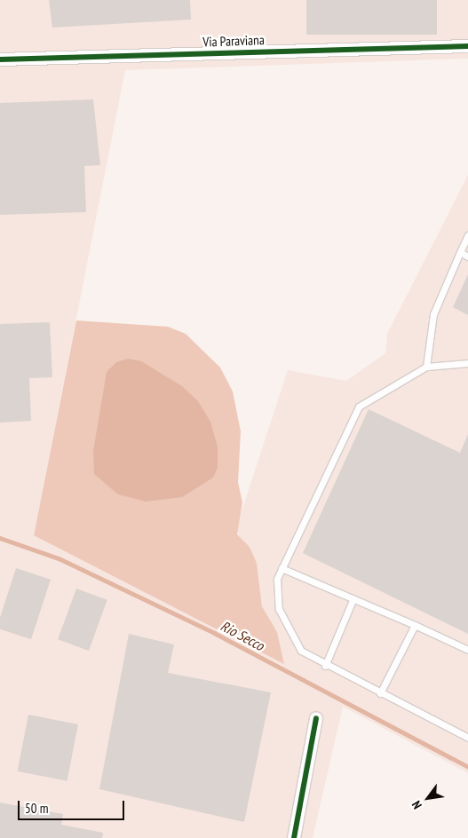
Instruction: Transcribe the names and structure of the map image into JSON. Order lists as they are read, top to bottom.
{
  "streets": {
    "street": ["Via Paraviana"]
  },
  "water": ["Rio Secco"],
  "scale_bar": "50 m",
  "north": "bottom left"
}
